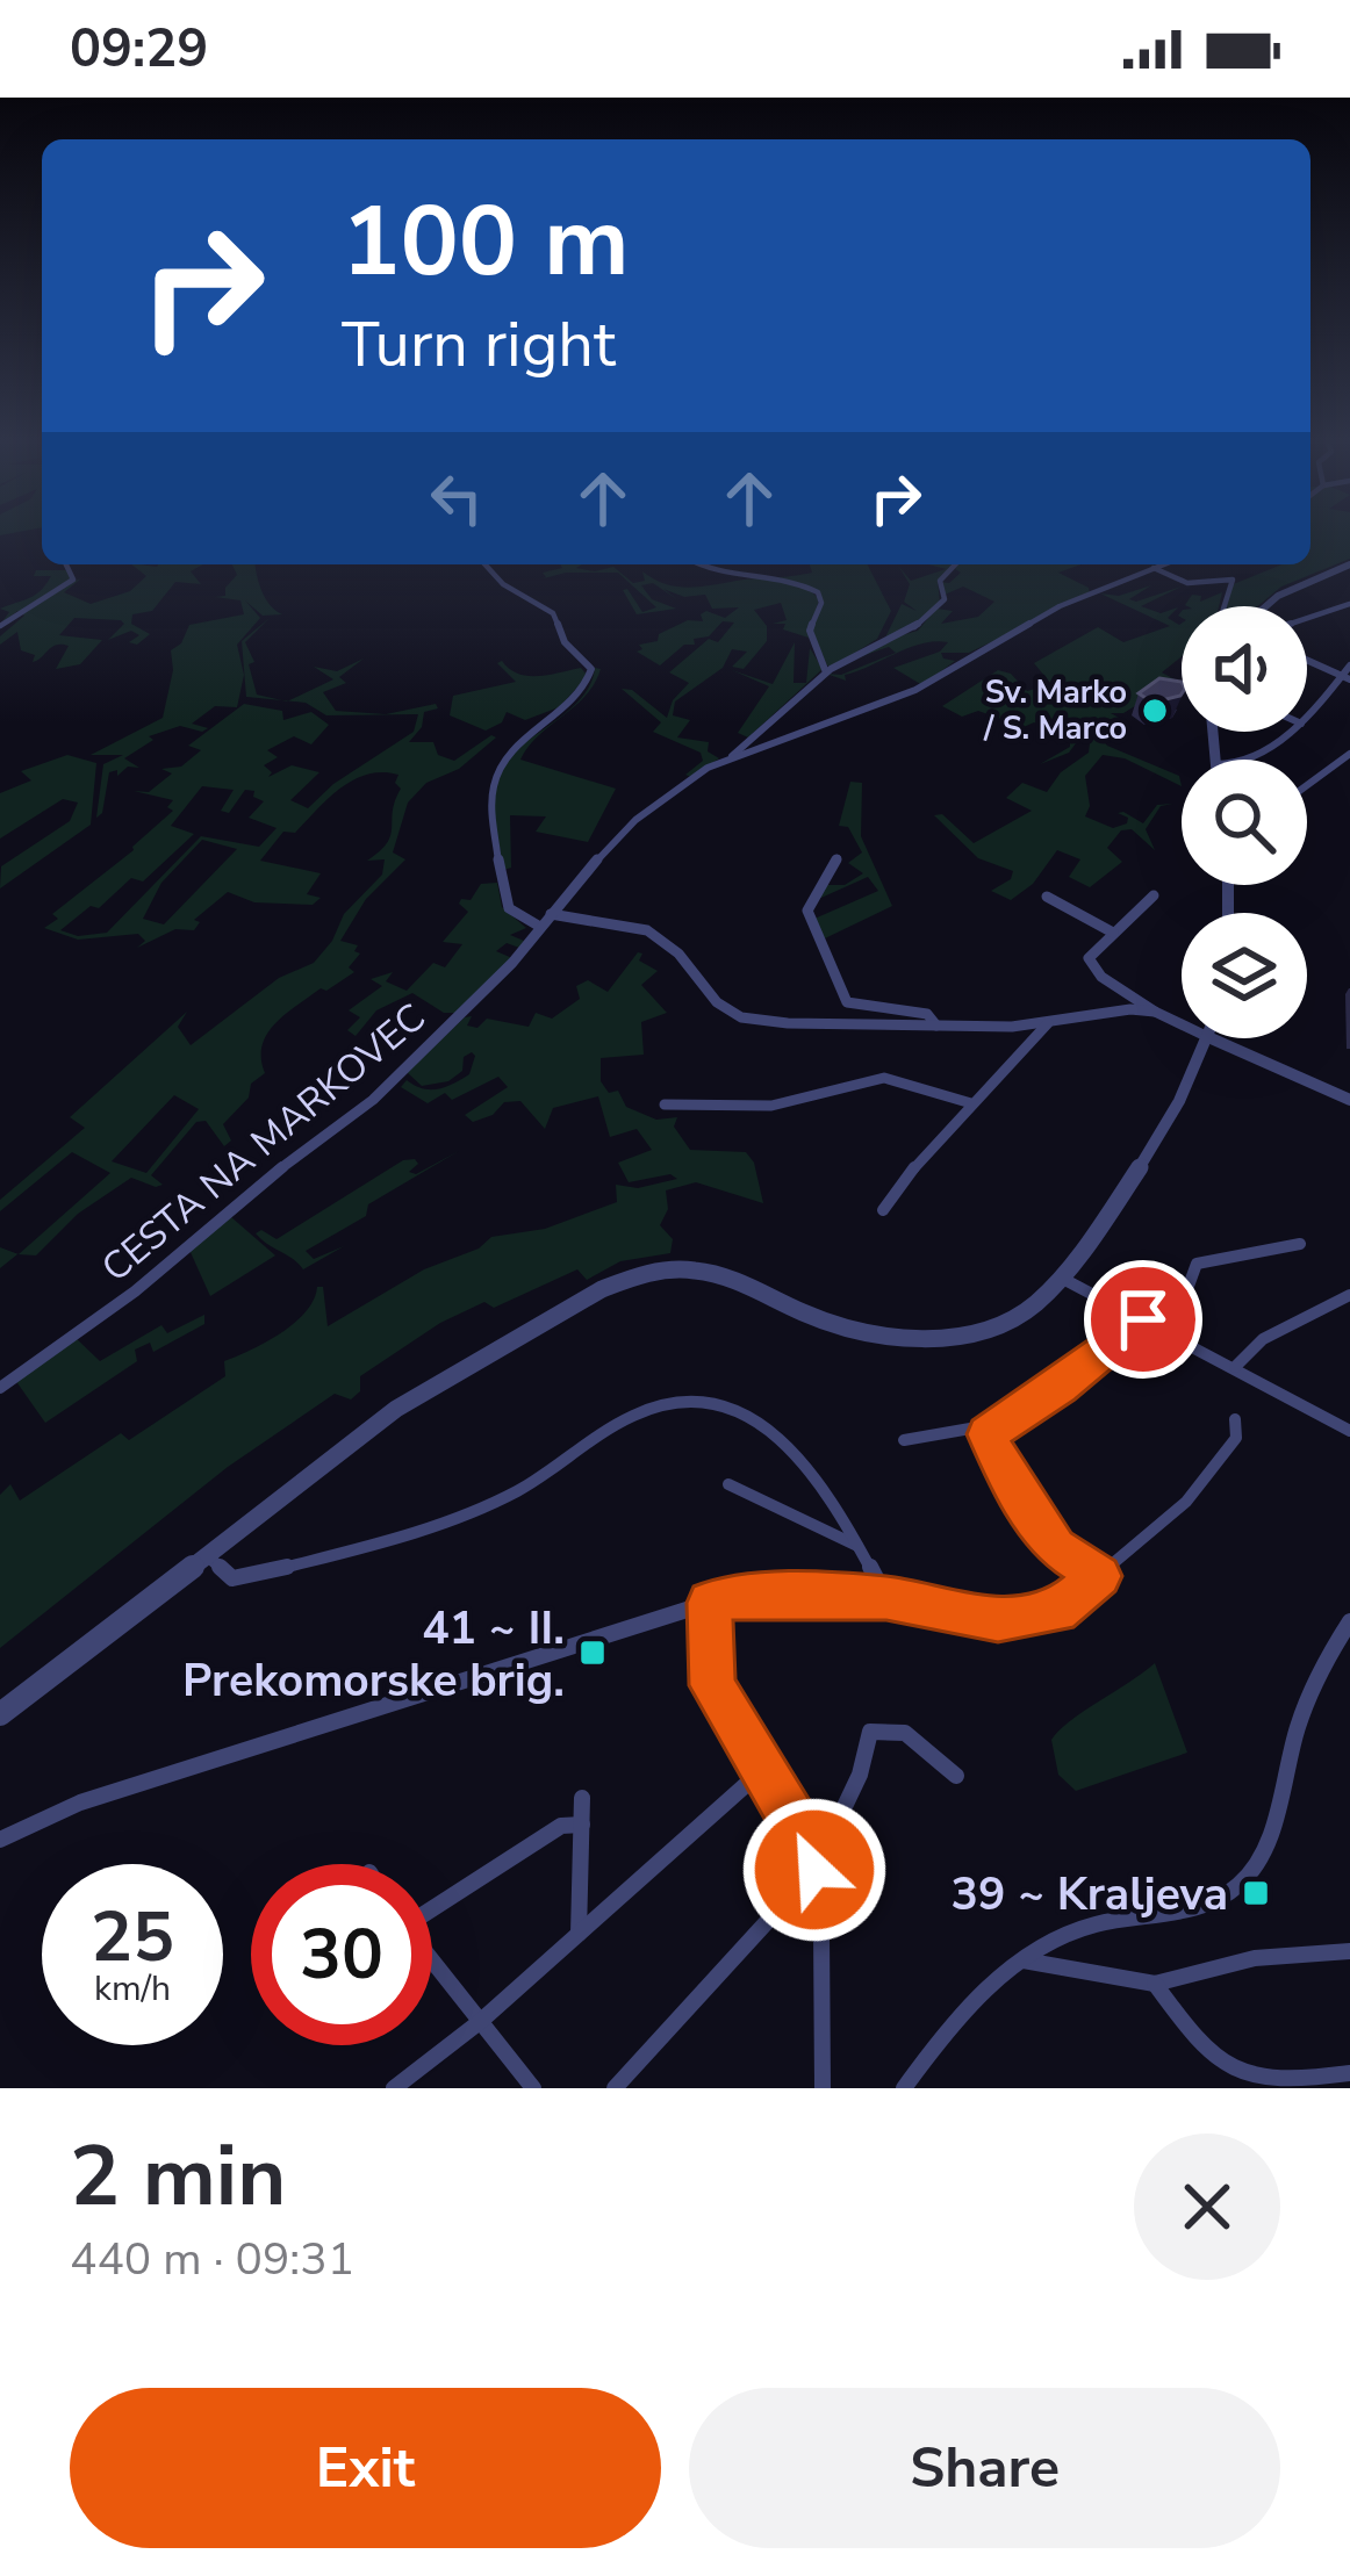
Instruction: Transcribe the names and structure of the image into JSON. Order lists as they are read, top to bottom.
{
  "streets": {
    "street": ["CESTA NA MARKOVEC"]
  },
  "places": {
    "other": ["Sv. Marko / S. Marco"],
    "transit": ["41 ~ II. Prekomorske brig.", "39 ~ Kraljeva"]
  },
  "page": {
    "status": "09:29",
    "turn": ["100 m", "Turn right"],
    "speed": "25 km/h",
    "limit": "30",
    "heading": ["2 min", "440 m · 09:31"],
    "buttons": ["Exit", "Share"]
  }
}
